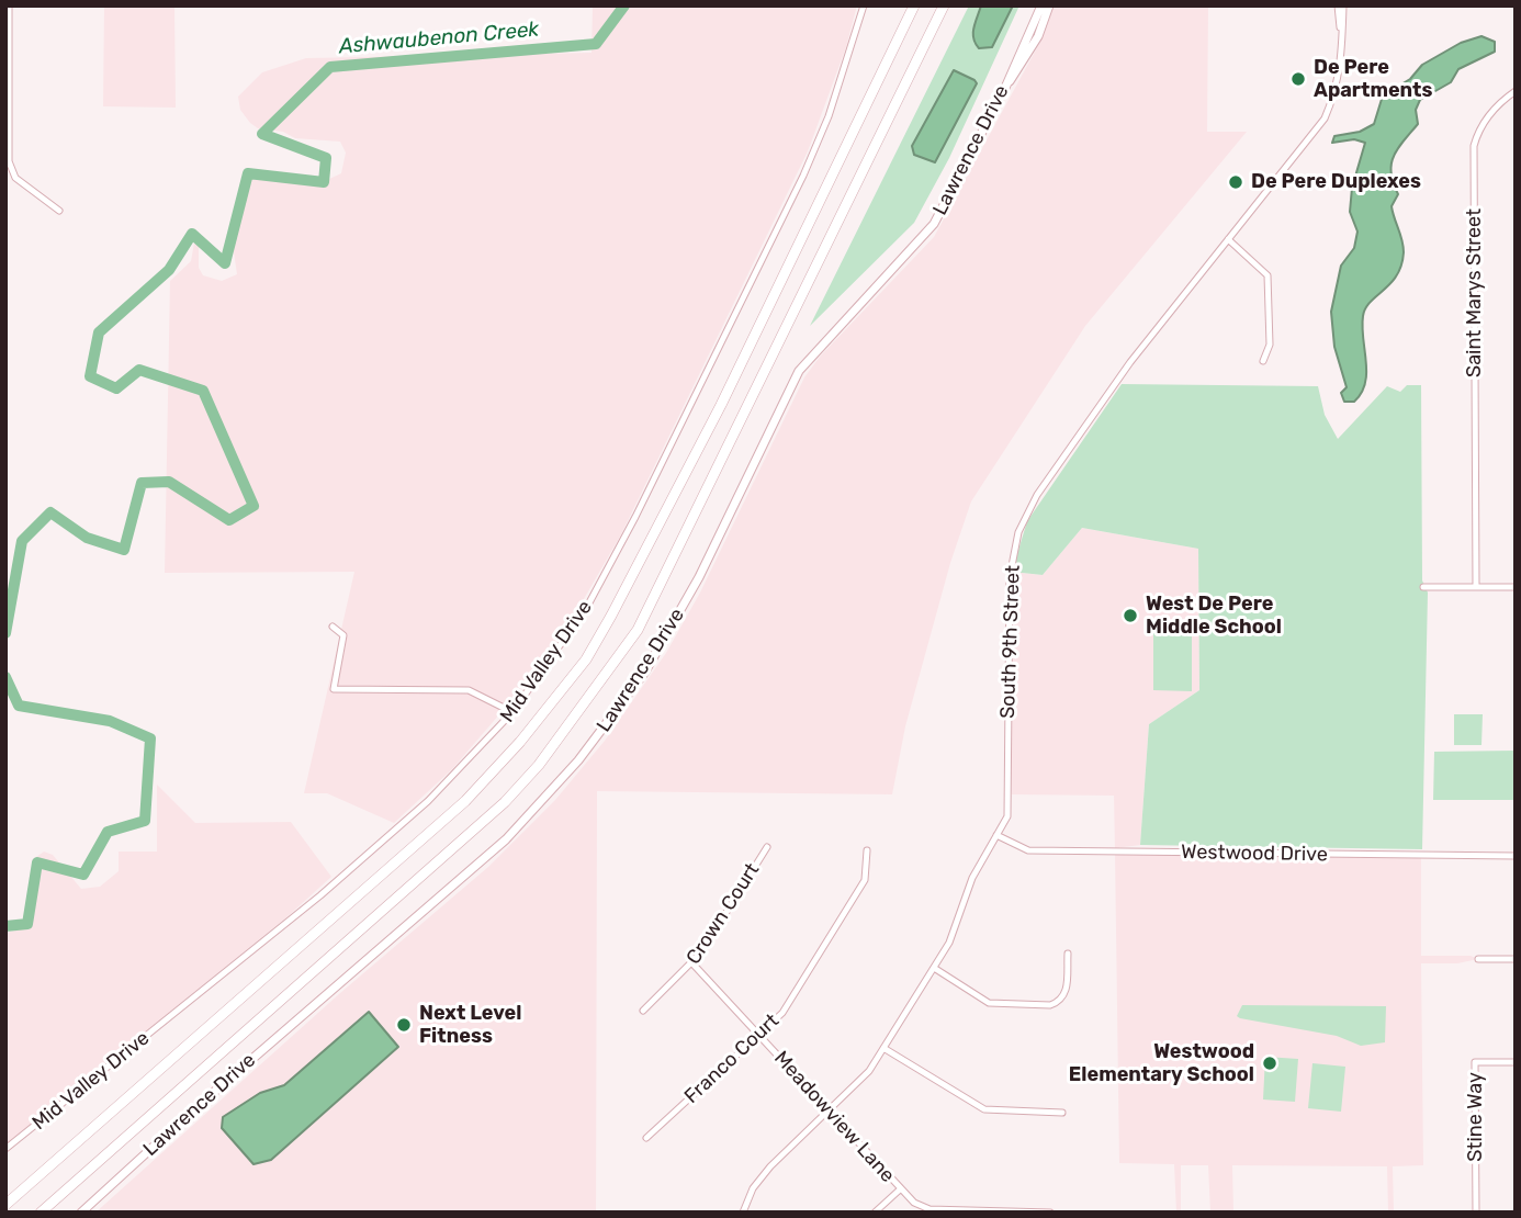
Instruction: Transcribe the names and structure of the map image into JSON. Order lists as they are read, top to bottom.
{
  "streets": {
    "main road": ["Lawrence Drive"],
    "street": [
      "Saint Marys Street",
      "South 9th Street",
      "Mid Valley Drive",
      "Westwood Drive",
      "Crown Court",
      "Franco Court",
      "Meadowview Lane",
      "Stine Way"
    ]
  },
  "crossings": [
    ["South 9th Street", "Westwood Drive"],
    ["South 9th Street", "Meadowview Lane"],
    ["Crown Court", "Meadowview Lane"],
    ["Franco Court", "Meadowview Lane"]
  ],
  "water": ["Ashwaubenon Creek"],
  "places": [
    "De Pere Apartments",
    "De Pere Duplexes",
    "West De Pere Middle School",
    "Next Level Fitness",
    "Westwood Elementary School"
  ]
}
